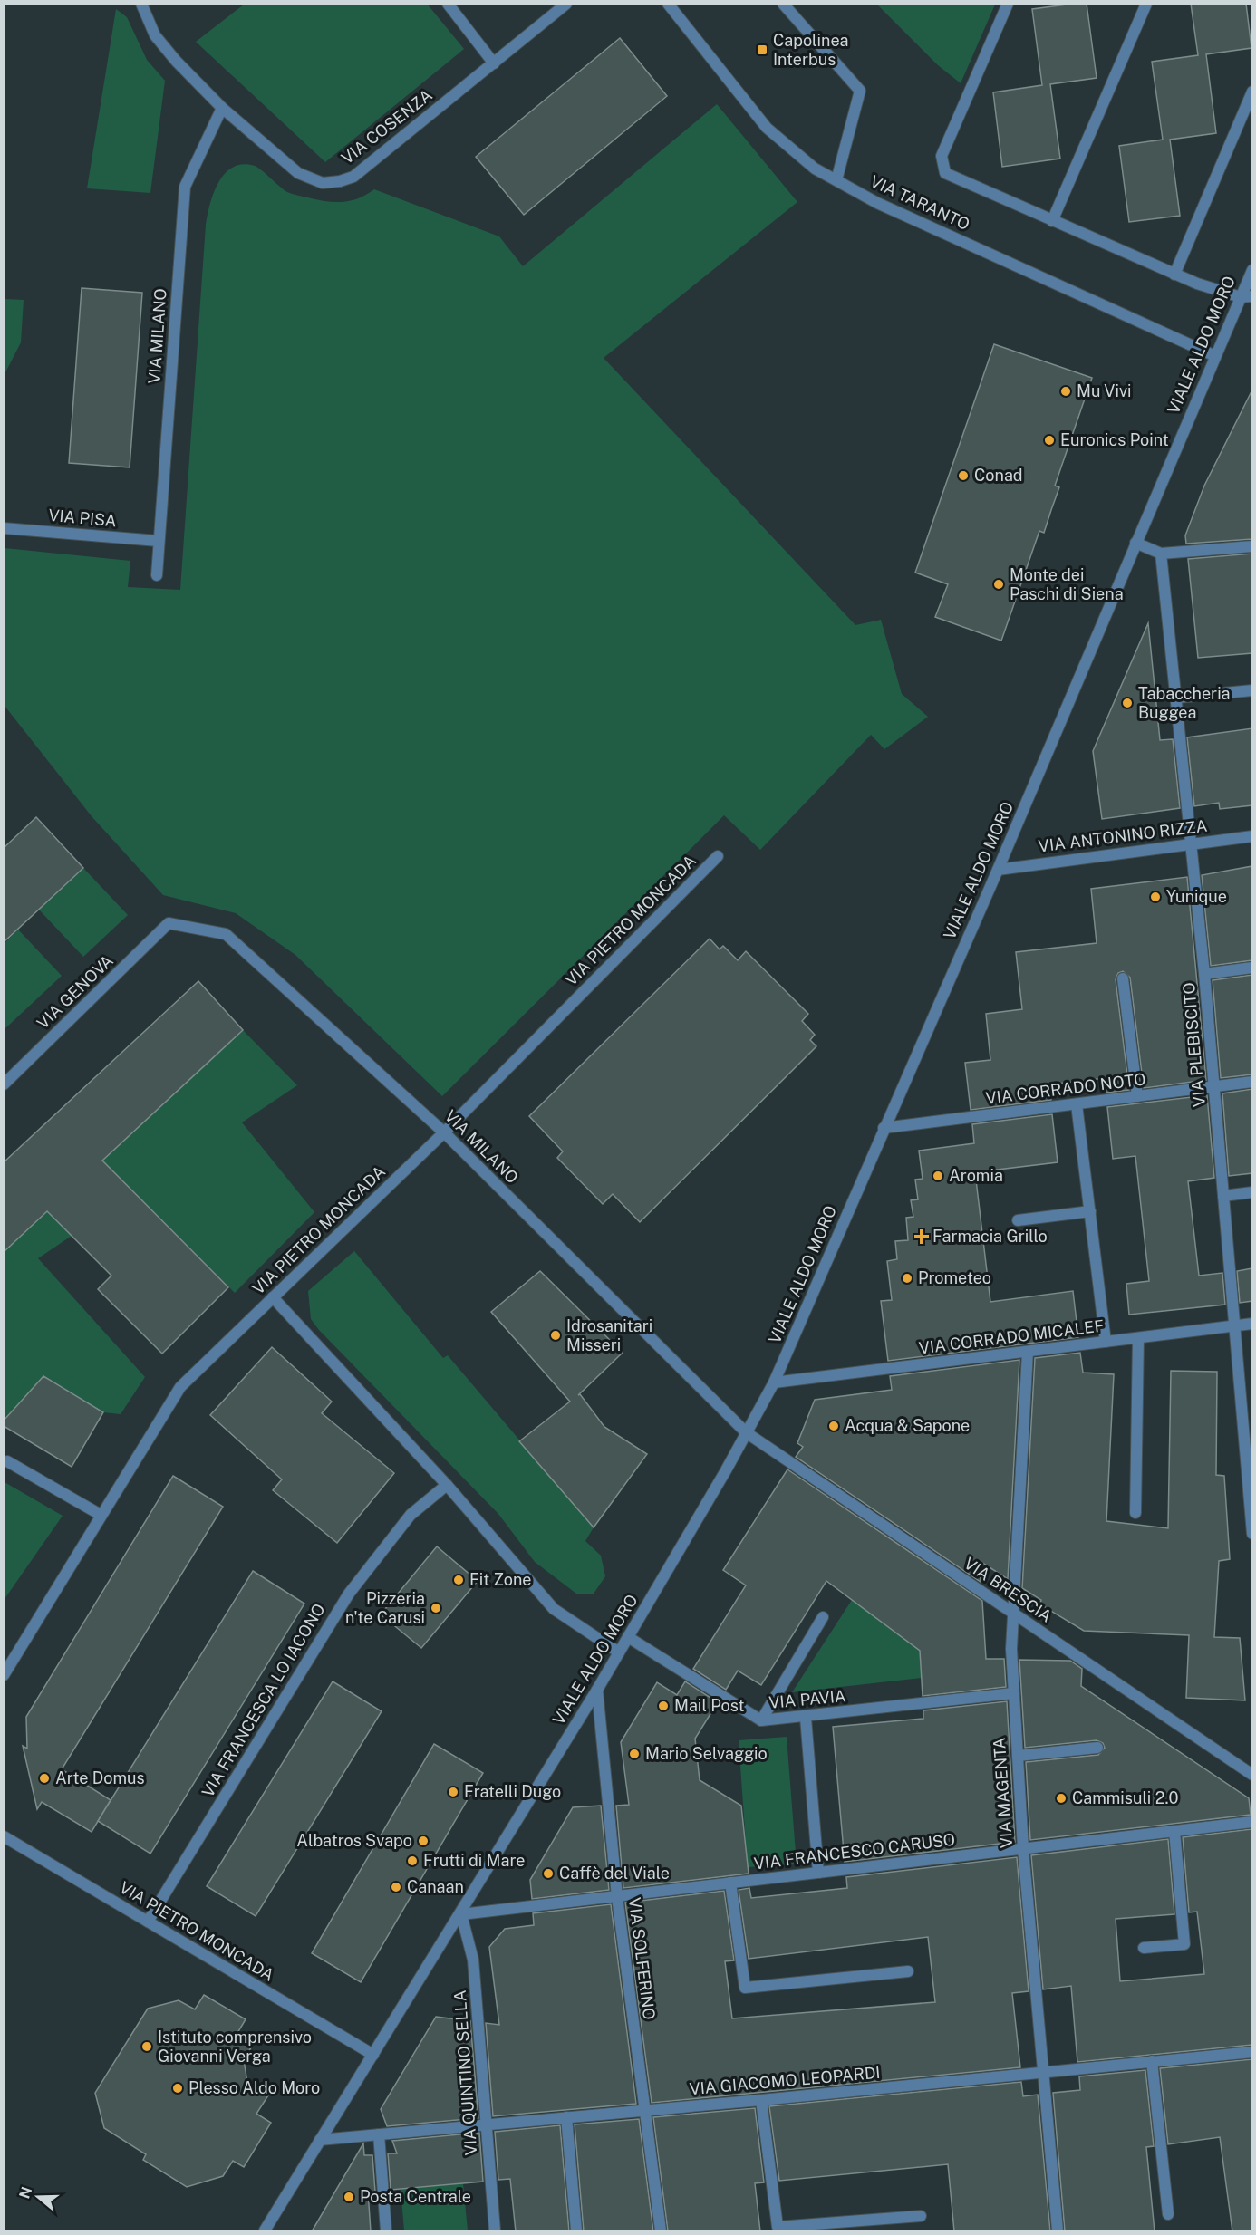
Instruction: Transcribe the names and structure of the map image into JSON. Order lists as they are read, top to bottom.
{
  "streets": {
    "street": [
      "VIA COSENZA",
      "VIA TARANTO",
      "VIA MILANO",
      "VIALE ALDO MORO",
      "VIA PISA",
      "VIA ANTONINO RIZZA",
      "VIA PIETRO MONCADA",
      "VIA GENOVA",
      "VIA PLEBISCITO",
      "VIA CORRADO NOTO",
      "VIA CORRADO MICALEF",
      "VIA BRESCIA",
      "VIA PAVIA",
      "VIA FRANCESCA LO IACONO",
      "VIA MAGENTA",
      "VIA FRANCESCO CARUSO",
      "VIA SOLFERINO",
      "VIA QUINTINO SELLA",
      "VIA GIACOMO LEOPARDI"
    ]
  },
  "crossings": [
    ["VIA COSENZA", "VIA MILANO"],
    ["VIA TARANTO", "VIALE ALDO MORO"],
    ["VIA MILANO", "VIALE ALDO MORO"],
    ["VIA MILANO", "VIA PISA"],
    ["VIA MILANO", "VIA PIETRO MONCADA"],
    ["VIA MILANO", "VIA GENOVA"],
    ["VIA MILANO", "VIA BRESCIA"],
    ["VIALE ALDO MORO", "VIA ANTONINO RIZZA"],
    ["VIALE ALDO MORO", "VIA PIETRO MONCADA"],
    ["VIALE ALDO MORO", "VIA CORRADO NOTO"],
    ["VIALE ALDO MORO", "VIA CORRADO MICALEF"],
    ["VIALE ALDO MORO", "VIA BRESCIA"],
    ["VIALE ALDO MORO", "VIA PAVIA"],
    ["VIALE ALDO MORO", "VIA FRANCESCO CARUSO"],
    ["VIALE ALDO MORO", "VIA SOLFERINO"],
    ["VIALE ALDO MORO", "VIA QUINTINO SELLA"],
    ["VIALE ALDO MORO", "VIA GIACOMO LEOPARDI"],
    ["VIA ANTONINO RIZZA", "VIA PLEBISCITO"],
    ["VIA PIETRO MONCADA", "VIA FRANCESCA LO IACONO"],
    ["VIA PLEBISCITO", "VIA CORRADO NOTO"],
    ["VIA PLEBISCITO", "VIA CORRADO MICALEF"],
    ["VIA CORRADO MICALEF", "VIA MAGENTA"],
    ["VIA BRESCIA", "VIA MAGENTA"],
    ["VIA PAVIA", "VIA MAGENTA"],
    ["VIA MAGENTA", "VIA FRANCESCO CARUSO"],
    ["VIA MAGENTA", "VIA GIACOMO LEOPARDI"],
    ["VIA FRANCESCO CARUSO", "VIA SOLFERINO"],
    ["VIA FRANCESCO CARUSO", "VIA QUINTINO SELLA"],
    ["VIA SOLFERINO", "VIA GIACOMO LEOPARDI"],
    ["VIA QUINTINO SELLA", "VIA GIACOMO LEOPARDI"]
  ],
  "places": {
    "transit": ["Capolinea Interbus"],
    "other": [
      "Mu Vivi",
      "Euronics Point",
      "Conad",
      "Monte dei Paschi di Siena",
      "Tabaccheria Buggea",
      "Yunique",
      "Aromia",
      "Prometeo",
      "Idrosanitari Misseri",
      "Acqua & Sapone",
      "Fit Zone",
      "Pizzeria n'te Carusi",
      "Mail Post",
      "Mario Selvaggio",
      "Arte Domus",
      "Fratelli Dugo",
      "Cammisuli 2.0",
      "Albatros Svapo",
      "Frutti di Mare",
      "Caffè del Viale",
      "Canaan",
      "Istituto comprensivo Giovanni Verga",
      "Plesso Aldo Moro",
      "Posta Centrale"
    ],
    "health": ["Farmacia Grillo"]
  },
  "north": "left"
}
